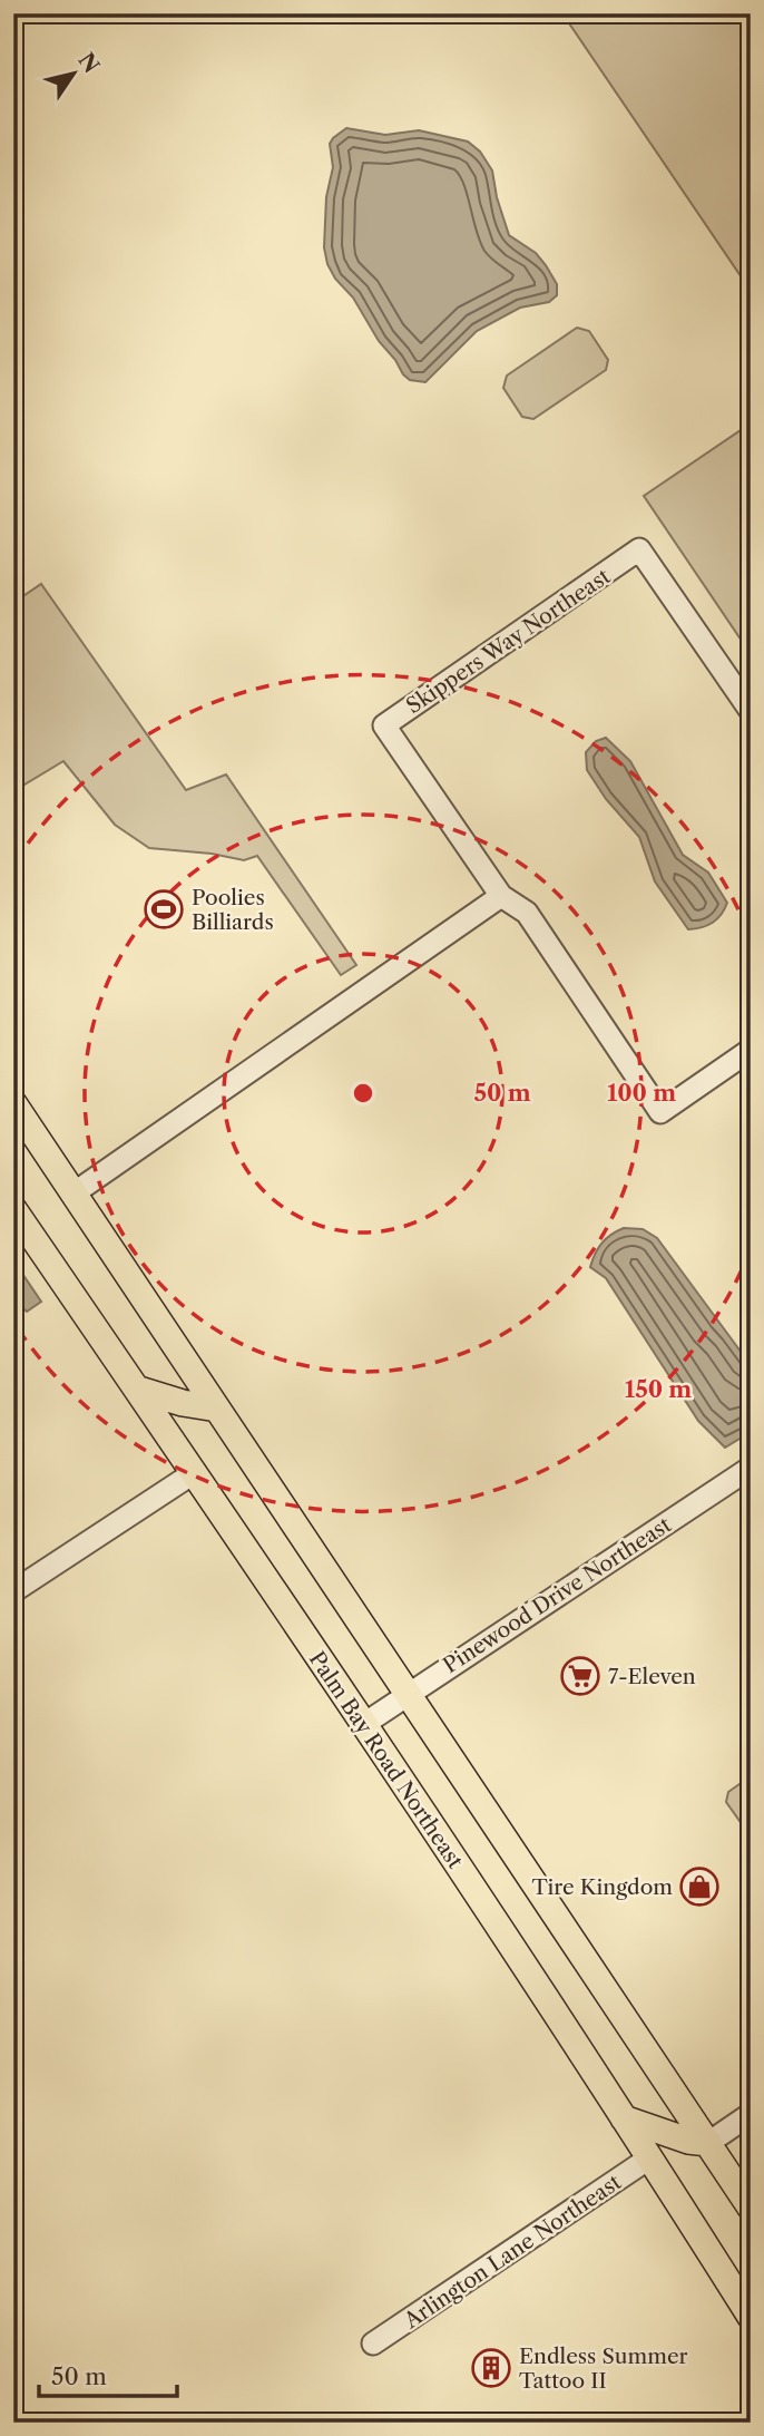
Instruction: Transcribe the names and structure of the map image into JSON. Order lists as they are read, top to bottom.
{
  "streets": {
    "main road": ["Palm Bay Road Northeast"],
    "street": ["Skippers Way Northeast", "Pinewood Drive Northeast", "Arlington Lane Northeast"]
  },
  "crossings": [
    ["Pinewood Drive Northeast", "Palm Bay Road Northeast"],
    ["Palm Bay Road Northeast", "Arlington Lane Northeast"]
  ],
  "places": {
    "sports": ["Poolies Billiards"],
    "supermarket": ["7-Eleven"],
    "shop": ["Tire Kingdom"],
    "building": ["Endless Summer Tattoo II"]
  },
  "scale_bar": "50 m",
  "north": "top right",
  "rings": ["50 m", "100 m", "150 m"]
}
